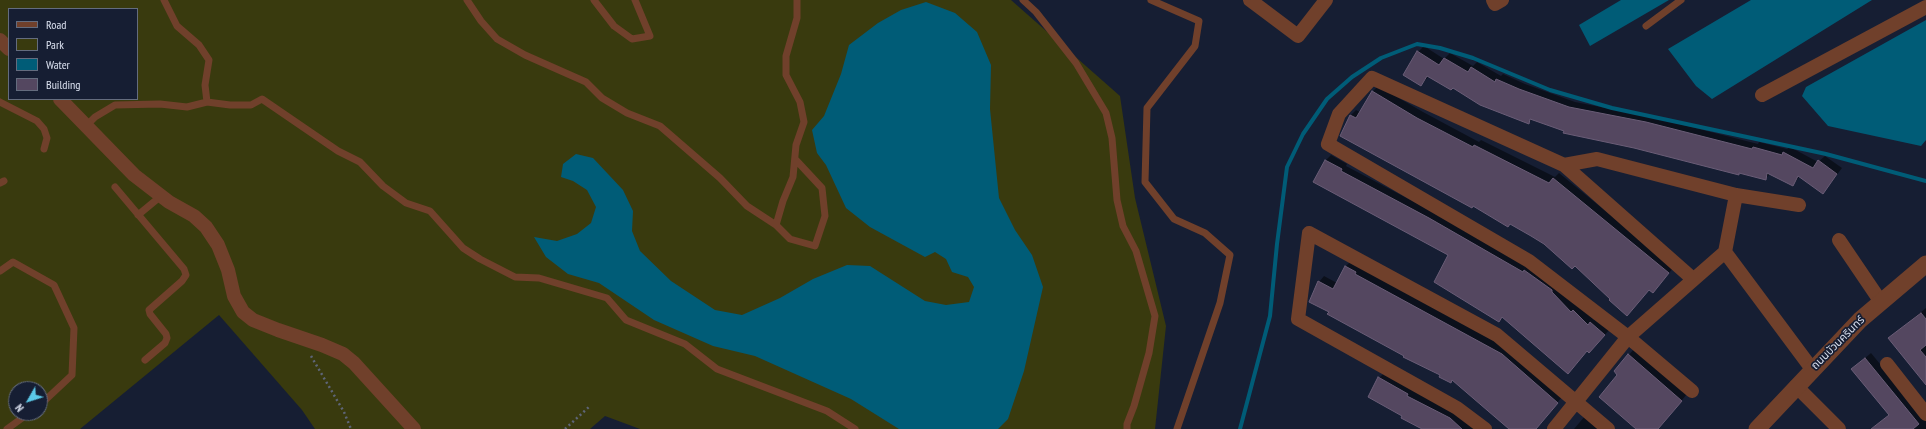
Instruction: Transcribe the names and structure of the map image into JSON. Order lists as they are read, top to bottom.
{
  "streets": {
    "street": ["ถนนบัวนครินทร์"]
  },
  "legend": [
    "Road",
    "Park",
    "Water",
    "Building"
  ],
  "north": "bottom left"
}
